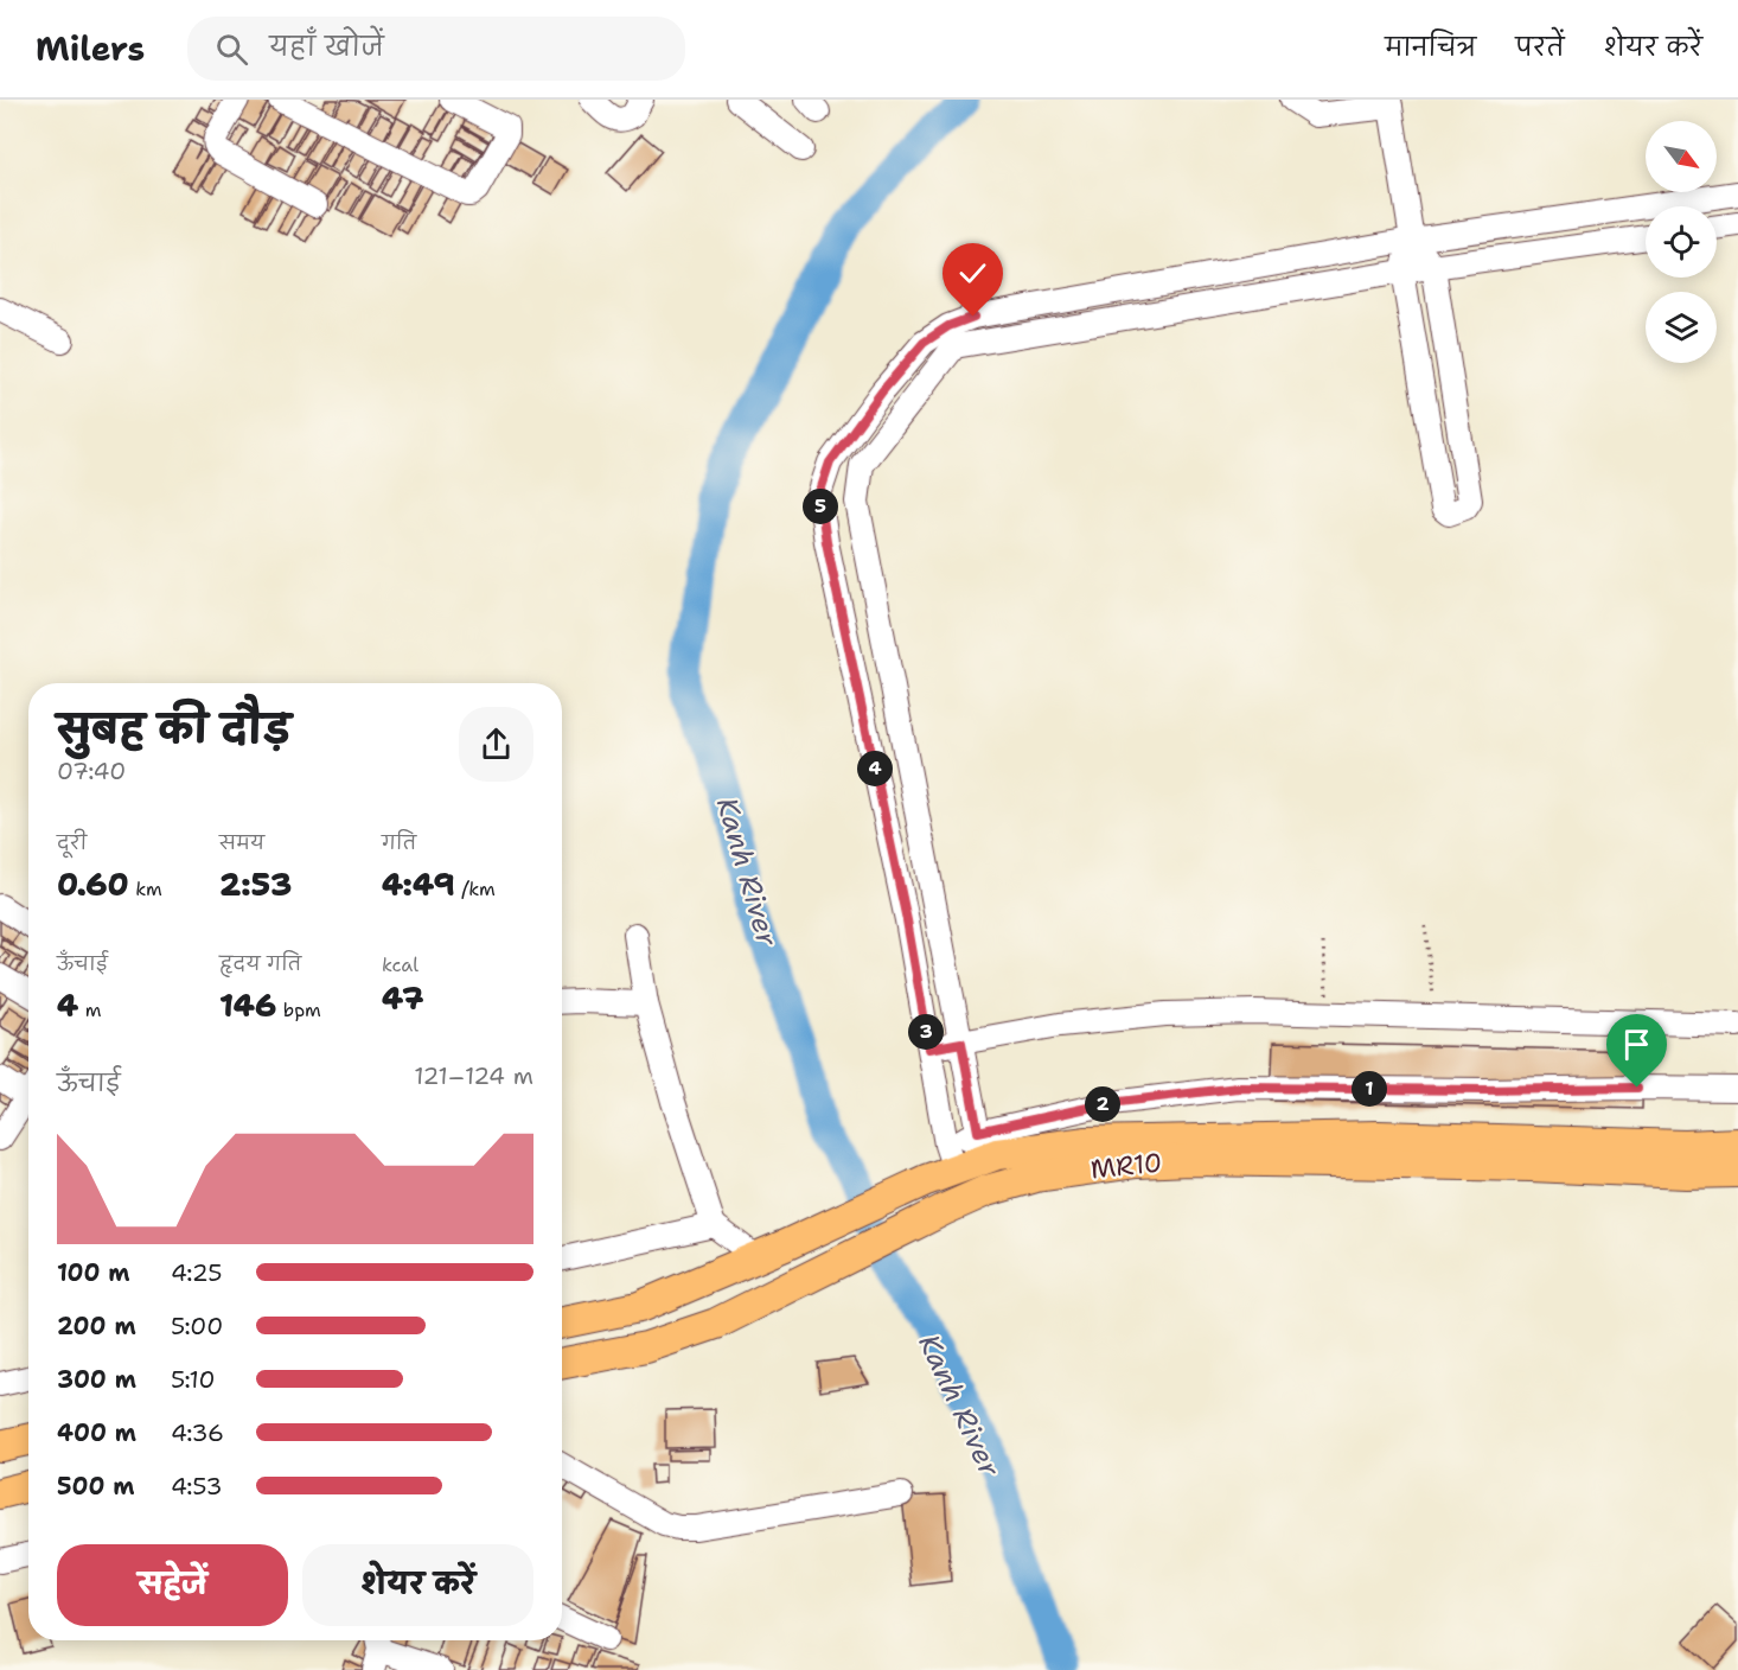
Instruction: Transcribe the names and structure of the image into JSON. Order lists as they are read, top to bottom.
{
  "streets": {
    "main road": ["MR10"]
  },
  "water": ["Kanh River"],
  "north": "bottom right",
  "page": {
    "header": "Milers",
    "search": "यहाँ खोजें",
    "nav": ["मानचित्र", "परतें", "शेयर करें"],
    "pins": [
      "5",
      "4",
      "3",
      "1",
      "2"
    ],
    "heading": ["सुबह की दौड़", "07:40"],
    "stats": [
      ["दूरी", "0.60 km"],
      ["समय", "2:53"],
      ["गति", "4:49 /km"],
      ["ऊँचाई", "4 m"],
      ["हृदय गति", "146 bpm"],
      ["kcal", "47"]
    ],
    "chart": ["ऊँचाई", "121–124 m"],
    "list": [
      {
        "name": "100 m",
        "note": "4:25"
      },
      {
        "name": "200 m",
        "note": "5:00"
      },
      {
        "name": "300 m",
        "note": "5:10"
      },
      {
        "name": "400 m",
        "note": "4:36"
      },
      {
        "name": "500 m",
        "note": "4:53"
      }
    ],
    "buttons": ["सहेजें", "शेयर करें"]
  }
}
